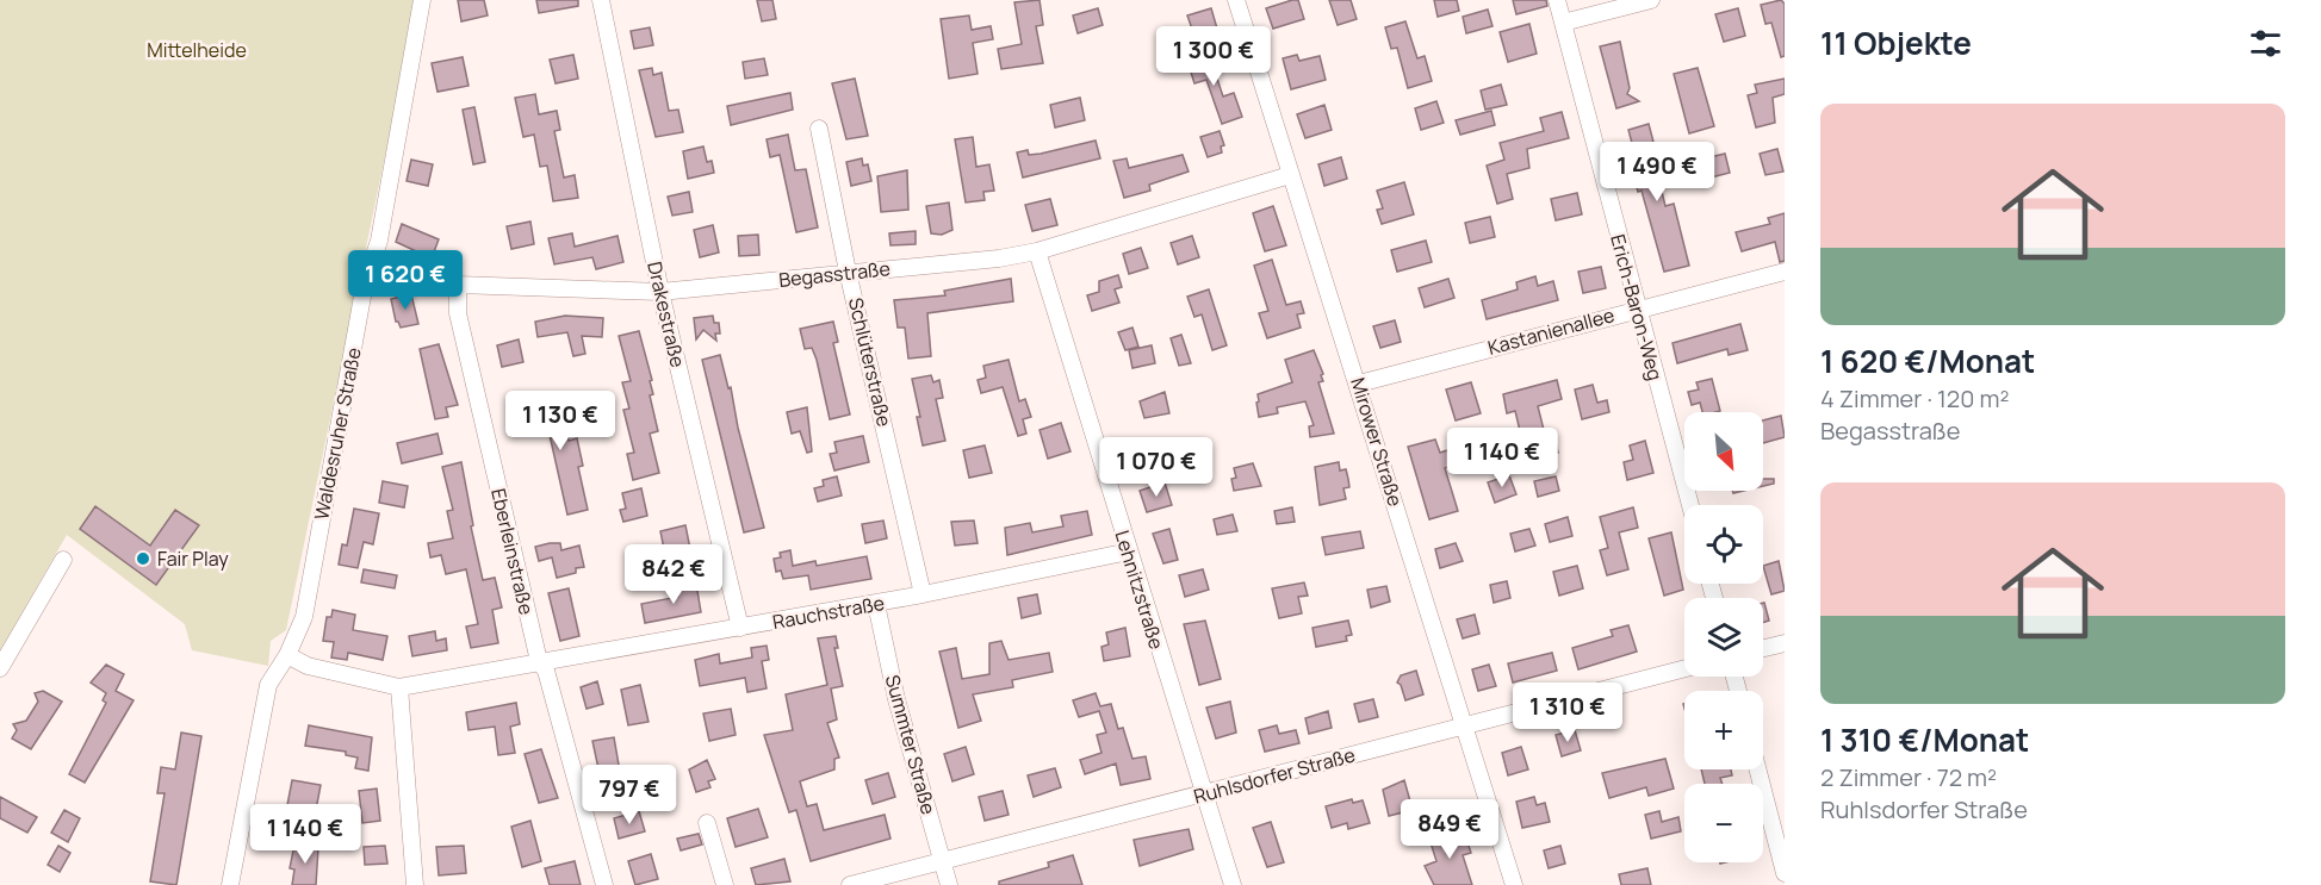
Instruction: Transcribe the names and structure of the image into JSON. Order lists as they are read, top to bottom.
{
  "streets": {
    "street": [
      "Begasstraße",
      "Erich-Baron-Weg",
      "Drakestraße",
      "Kastanienallee",
      "Schlüterstraße",
      "Waldesruher Straße",
      "Mirower Straße",
      "Eberleinstraße",
      "Lehnitzstraße",
      "Rauchstraße",
      "Summter Straße",
      "Ruhlsdorfer Straße"
    ]
  },
  "crossings": [
    ["Begasstraße", "Drakestraße"],
    ["Begasstraße", "Schlüterstraße"],
    ["Begasstraße", "Waldesruher Straße"],
    ["Begasstraße", "Mirower Straße"],
    ["Begasstraße", "Eberleinstraße"],
    ["Begasstraße", "Lehnitzstraße"],
    ["Erich-Baron-Weg", "Kastanienallee"],
    ["Drakestraße", "Rauchstraße"],
    ["Kastanienallee", "Mirower Straße"],
    ["Schlüterstraße", "Rauchstraße"],
    ["Waldesruher Straße", "Rauchstraße"],
    ["Mirower Straße", "Ruhlsdorfer Straße"],
    ["Eberleinstraße", "Rauchstraße"],
    ["Lehnitzstraße", "Rauchstraße"],
    ["Lehnitzstraße", "Ruhlsdorfer Straße"],
    ["Rauchstraße", "Summter Straße"],
    ["Summter Straße", "Ruhlsdorfer Straße"]
  ],
  "parks": ["Mittelheide"],
  "places": ["Fair Play"],
  "north": "bottom right",
  "page": {
    "heading": "11 Objekte",
    "price": [
      "1 300 €",
      "1 490 €",
      "1 620 €",
      "1 130 €",
      "1 140 €",
      "1 070 €",
      "842 €",
      "1 310 €",
      "797 €",
      "849 €",
      "1 140 €"
    ],
    "list": [
      {
        "name": "1 620 €/Monat",
        "note": "4 Zimmer · 120 m² · Begasstraße"
      },
      {
        "name": "1 310 €/Monat",
        "note": "2 Zimmer · 72 m² · Ruhlsdorfer Straße"
      }
    ],
    "map_buttons": ["+", "−"]
  }
}
